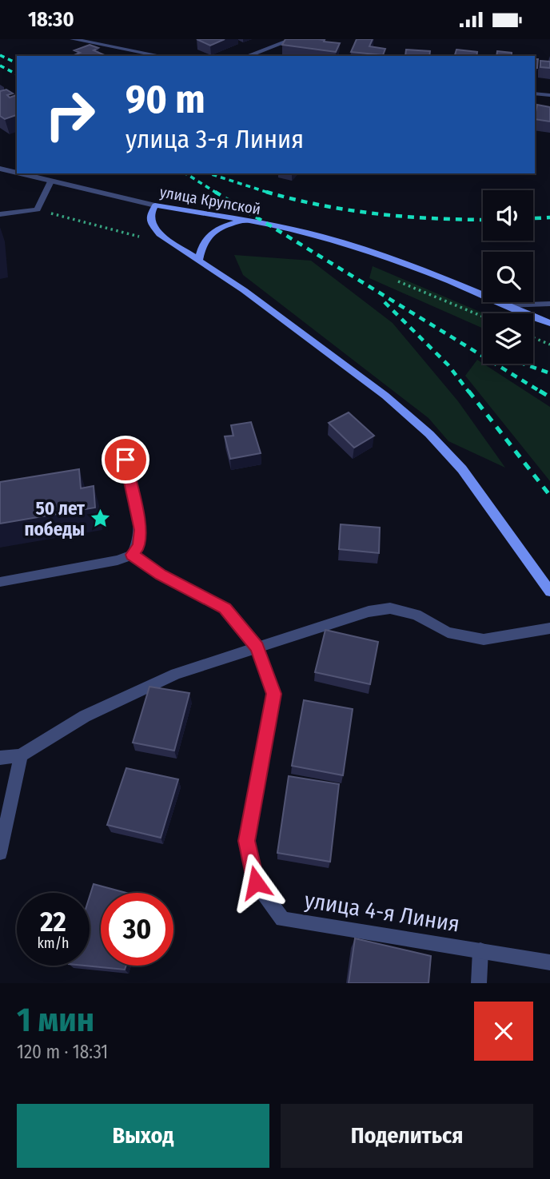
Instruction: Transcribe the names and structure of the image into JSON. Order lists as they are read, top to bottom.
{
  "streets": {
    "main road": ["улица Крупской"],
    "street": ["улица 4-я Линия"]
  },
  "places": {
    "place": ["50 лет победы"]
  },
  "page": {
    "status": "18:30",
    "turn": ["90 m", "улица 3-я Линия"],
    "speed": "22 km/h",
    "limit": "30",
    "heading": ["1 мин", "120 m · 18:31"],
    "buttons": ["Выход", "Поделиться"]
  }
}
